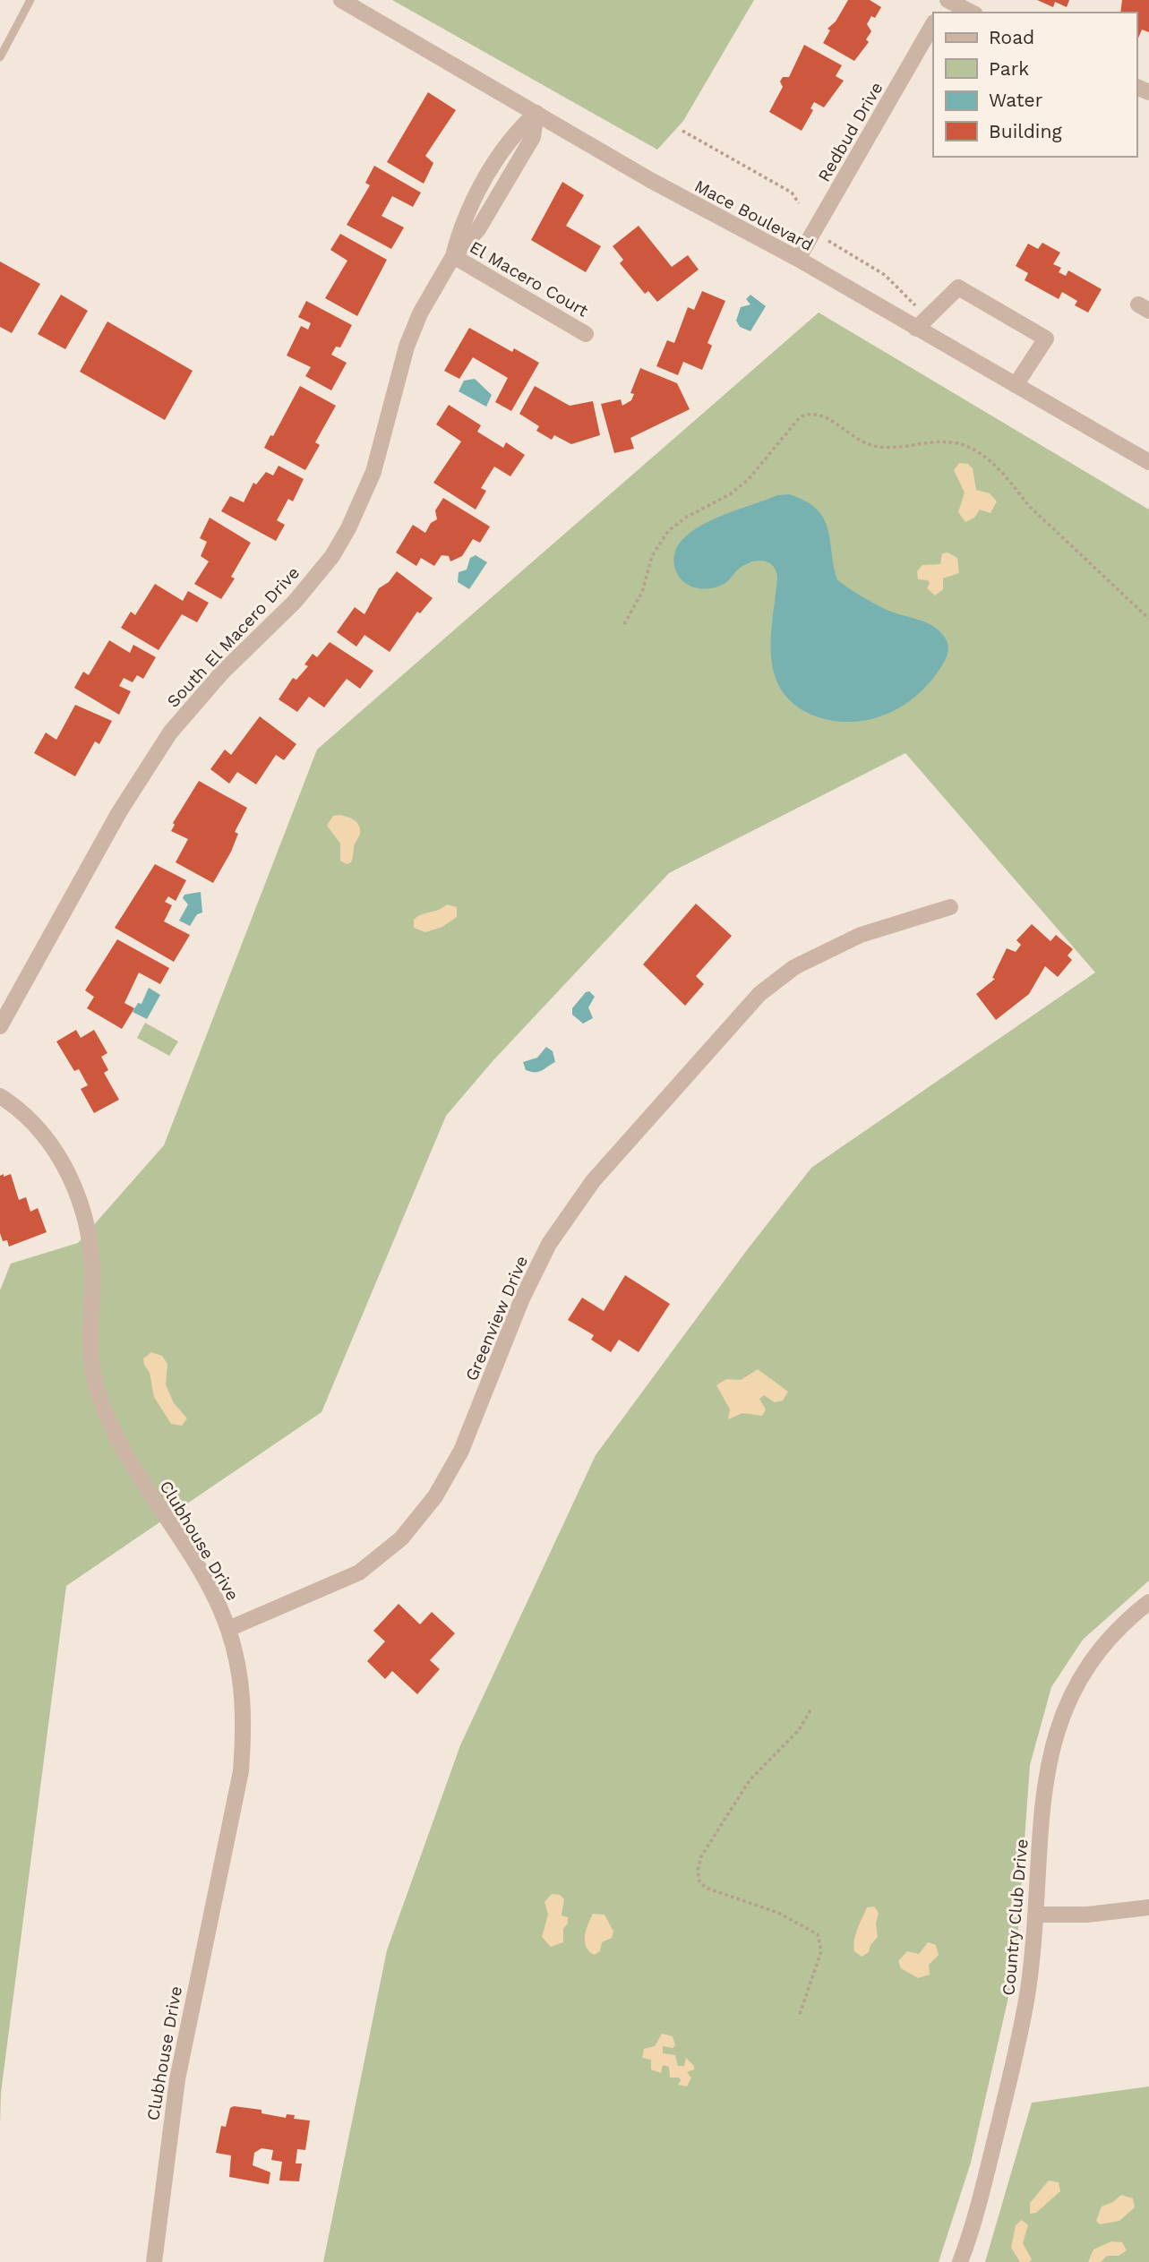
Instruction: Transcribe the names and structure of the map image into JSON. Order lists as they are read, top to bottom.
{
  "streets": {
    "street": [
      "Redbud Drive",
      "Mace Boulevard",
      "El Macero Court",
      "South El Macero Drive",
      "Greenview Drive",
      "Clubhouse Drive",
      "Country Club Drive"
    ]
  },
  "crossings": [
    ["Redbud Drive", "Mace Boulevard"],
    ["Mace Boulevard", "South El Macero Drive"],
    ["El Macero Court", "South El Macero Drive"],
    ["Greenview Drive", "Clubhouse Drive"]
  ],
  "legend": [
    "Road",
    "Park",
    "Water",
    "Building"
  ]
}
